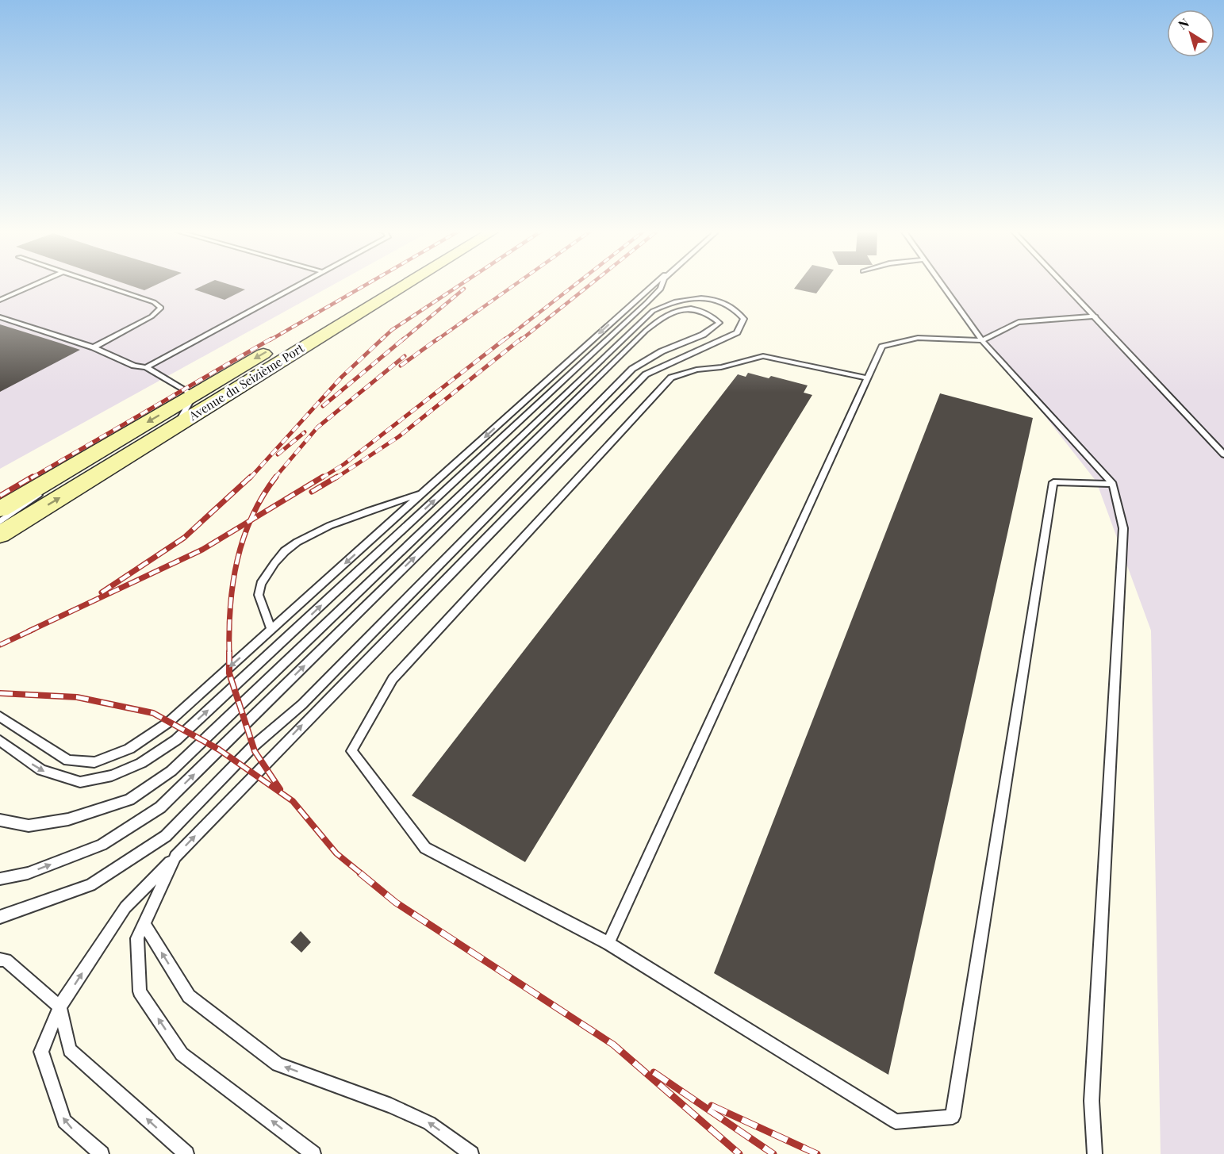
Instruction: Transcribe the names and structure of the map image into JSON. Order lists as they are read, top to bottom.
{
  "streets": {
    "main road": ["Avenue du Seizième Port"]
  },
  "north": "top left"
}
